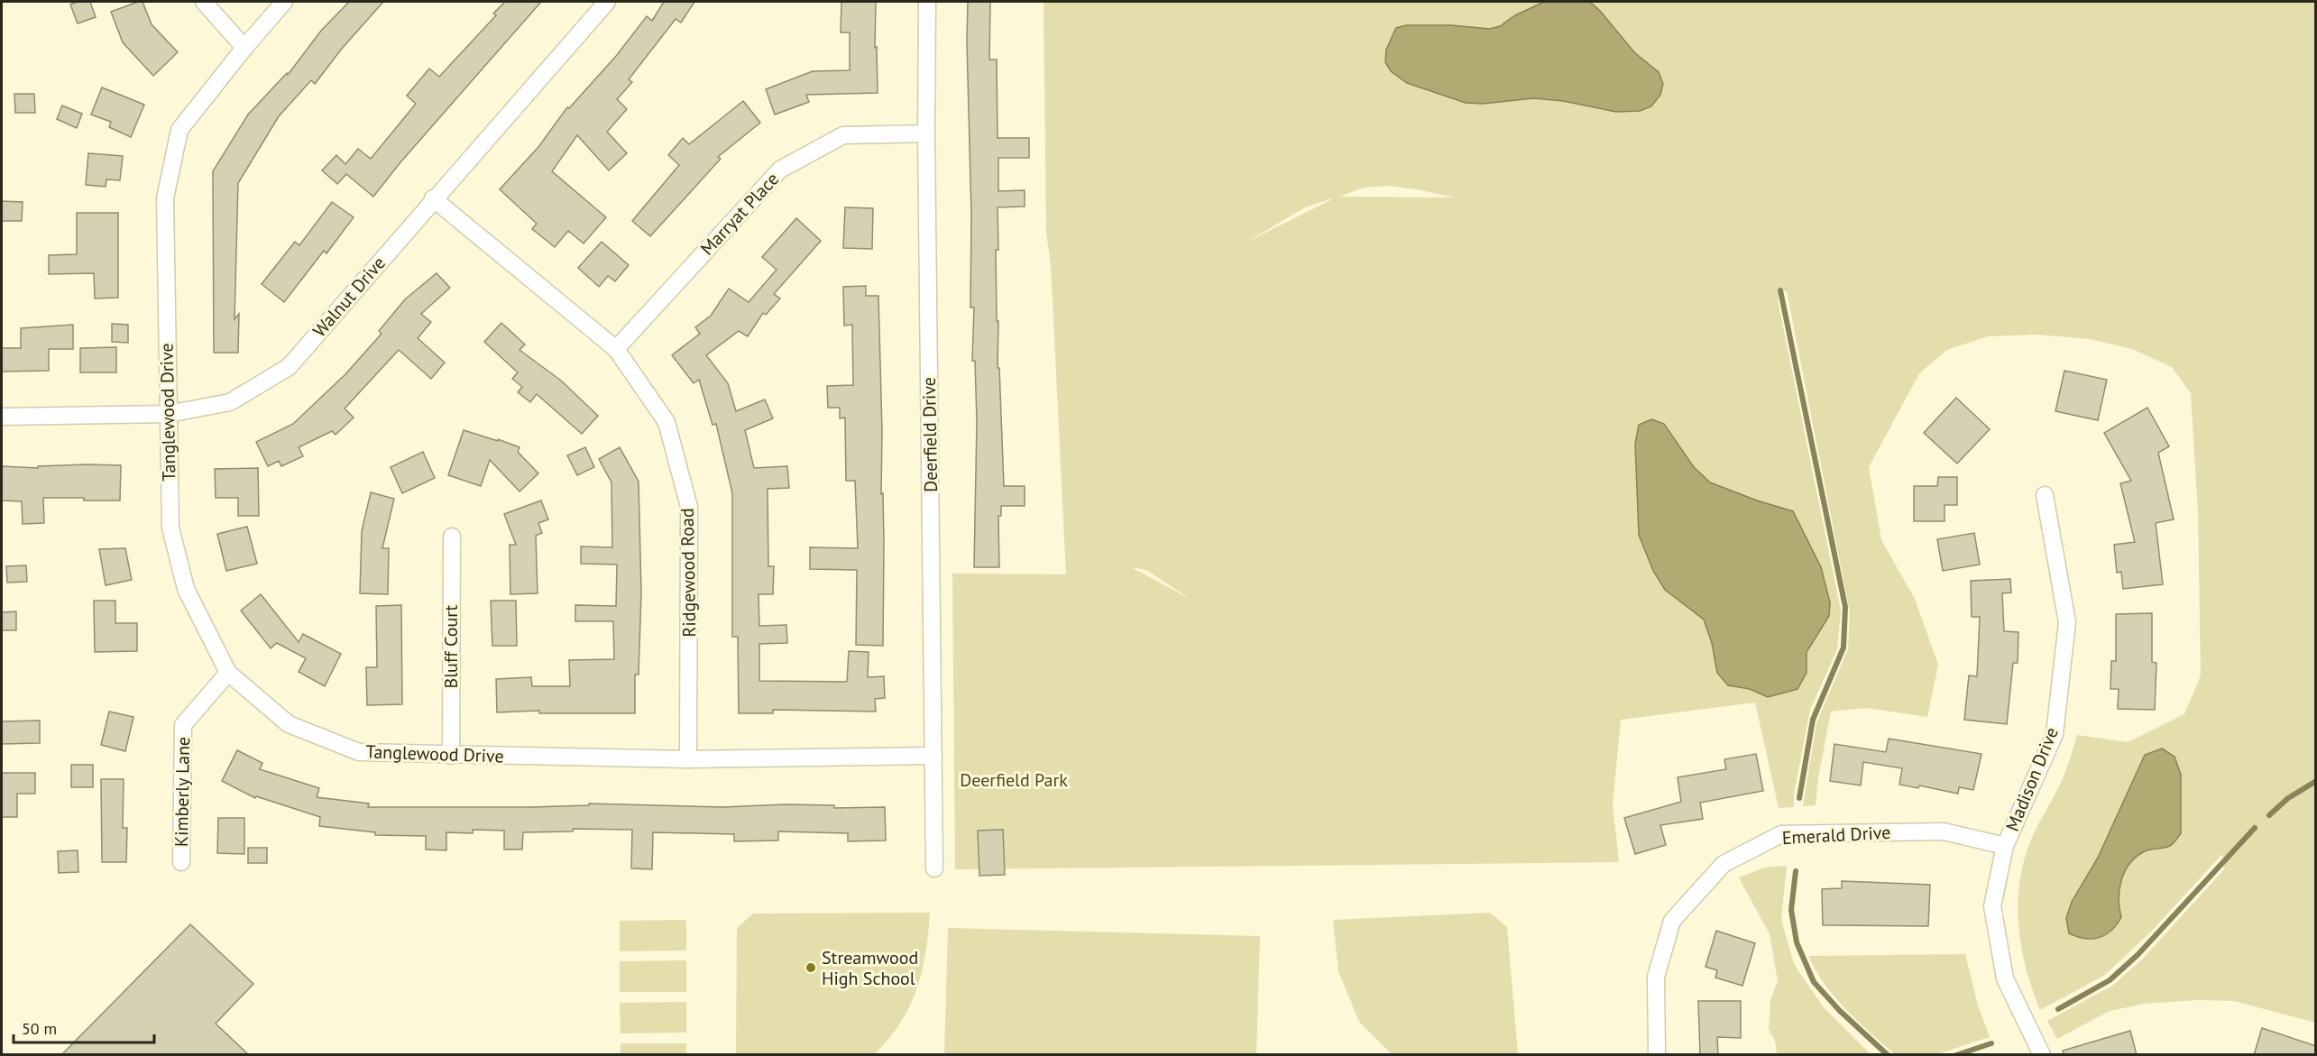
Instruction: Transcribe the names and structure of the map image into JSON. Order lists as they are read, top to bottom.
{
  "streets": {
    "street": [
      "Marryat Place",
      "Walnut Drive",
      "Tanglewood Drive",
      "Deerfield Drive",
      "Ridgewood Road",
      "Bluff Court",
      "Madison Drive",
      "Kimberly Lane",
      "Emerald Drive"
    ]
  },
  "crossings": [
    ["Marryat Place", "Deerfield Drive"],
    ["Marryat Place", "Ridgewood Road"],
    ["Walnut Drive", "Tanglewood Drive"],
    ["Walnut Drive", "Ridgewood Road"],
    ["Tanglewood Drive", "Deerfield Drive"],
    ["Tanglewood Drive", "Ridgewood Road"],
    ["Tanglewood Drive", "Bluff Court"],
    ["Tanglewood Drive", "Kimberly Lane"],
    ["Madison Drive", "Emerald Drive"]
  ],
  "parks": ["Deerfield Park"],
  "places": ["Streamwood High School"],
  "scale_bar": "50 m"
}
